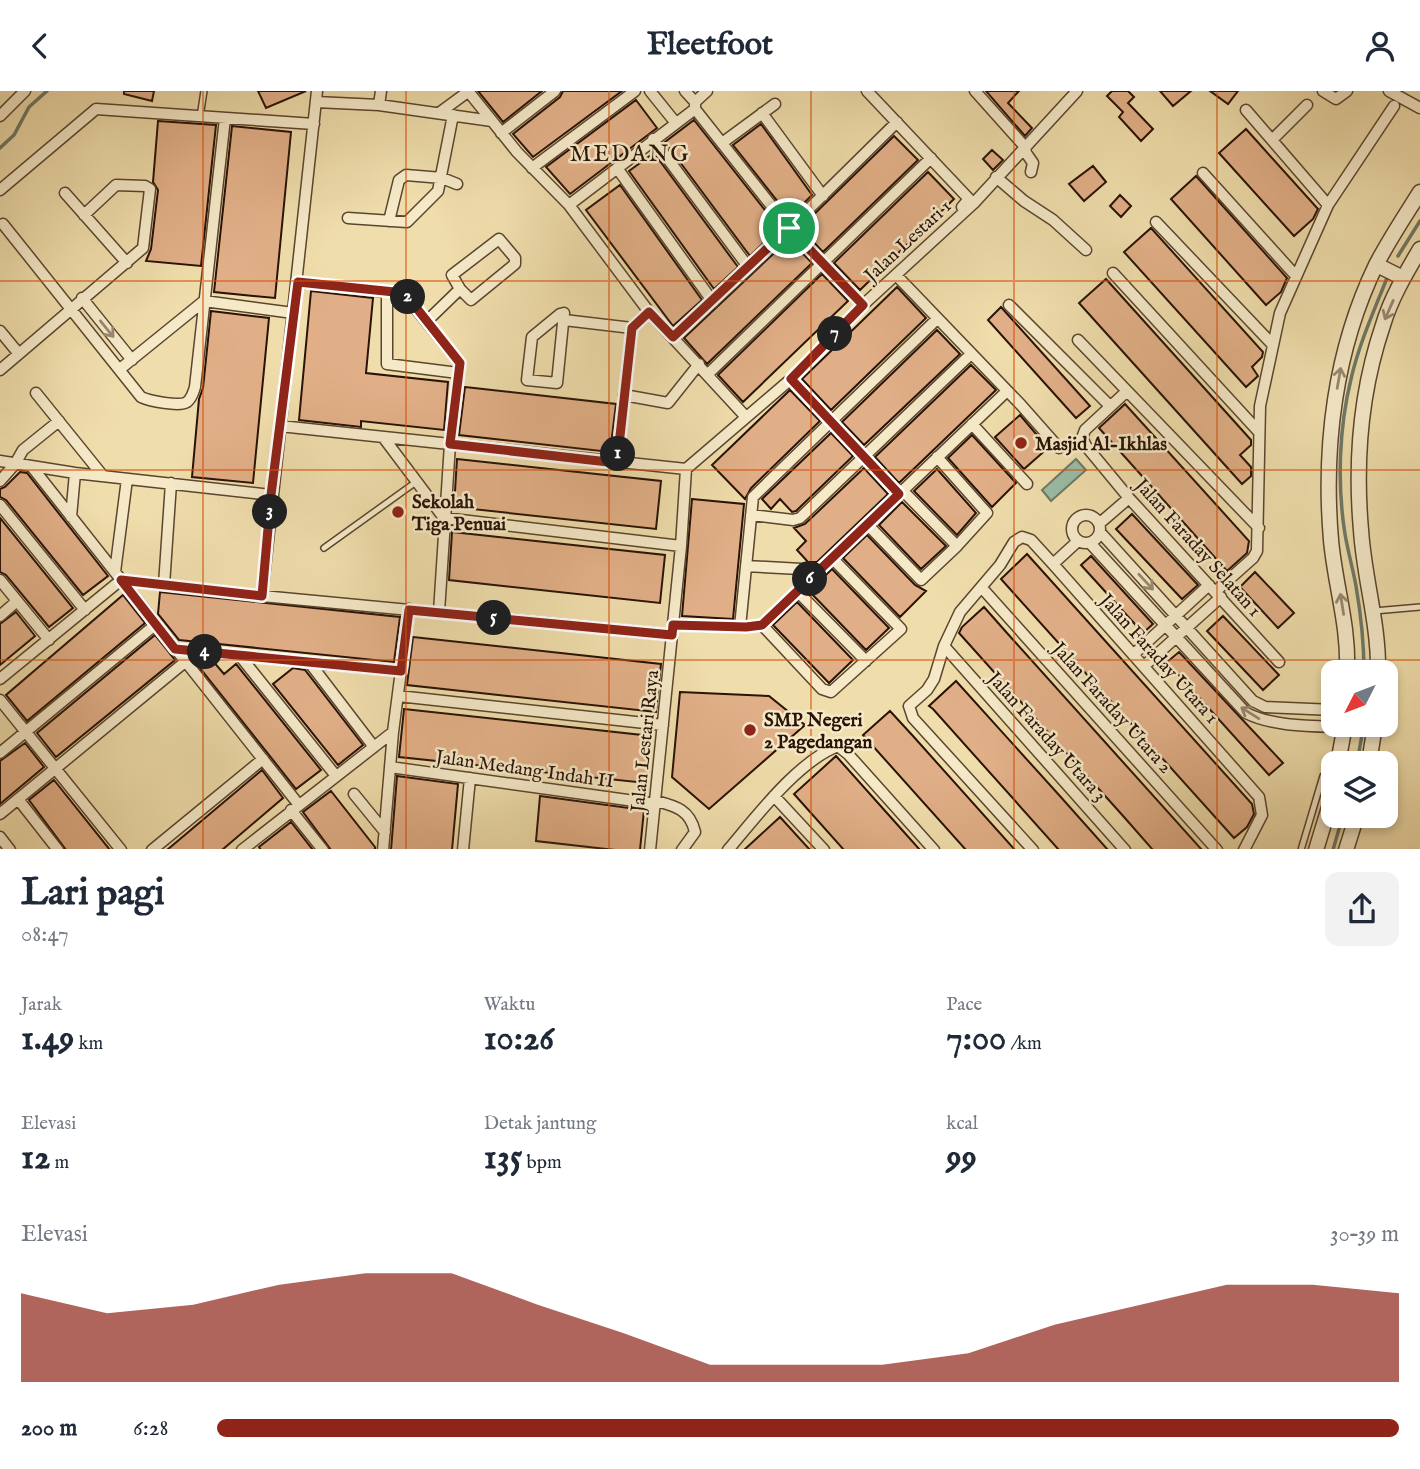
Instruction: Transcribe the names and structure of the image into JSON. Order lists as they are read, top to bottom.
{
  "streets": {
    "street": [
      "Jalan Lestari 1",
      "Jalan Faraday Selatan 1",
      "Jalan Faraday Utara 1",
      "Jalan Faraday Utara 2",
      "Jalan Faraday Utara 3",
      "Jalan Lestari Raya",
      "Jalan Medang Indah II"
    ]
  },
  "crossings": [
    ["Jalan Lestari 1", "Jalan Lestari Raya"],
    ["Jalan Faraday Utara 1", "Jalan Faraday Utara 2"],
    ["Jalan Lestari Raya", "Jalan Medang Indah II"]
  ],
  "districts": ["MEDANG"],
  "places": ["Masjid Al-Ikhlas", "Sekolah Tiga Penuai", "SMP Negeri 2 Pagedangan"],
  "north": "bottom left",
  "page": {
    "header": "Fleetfoot",
    "pins": [
      "2",
      "7",
      "1",
      "3",
      "6",
      "5",
      "4"
    ],
    "heading": ["Lari pagi", "08:47"],
    "stats": [
      ["Jarak", "1.49 km"],
      ["Waktu", "10:26"],
      ["Pace", "7:00 /km"],
      ["Elevasi", "12 m"],
      ["Detak jantung", "135 bpm"],
      ["kcal", "99"]
    ],
    "chart": ["Elevasi", "30–39 m"],
    "list": [
      {
        "name": "200 m",
        "note": "6:28"
      }
    ]
  }
}
